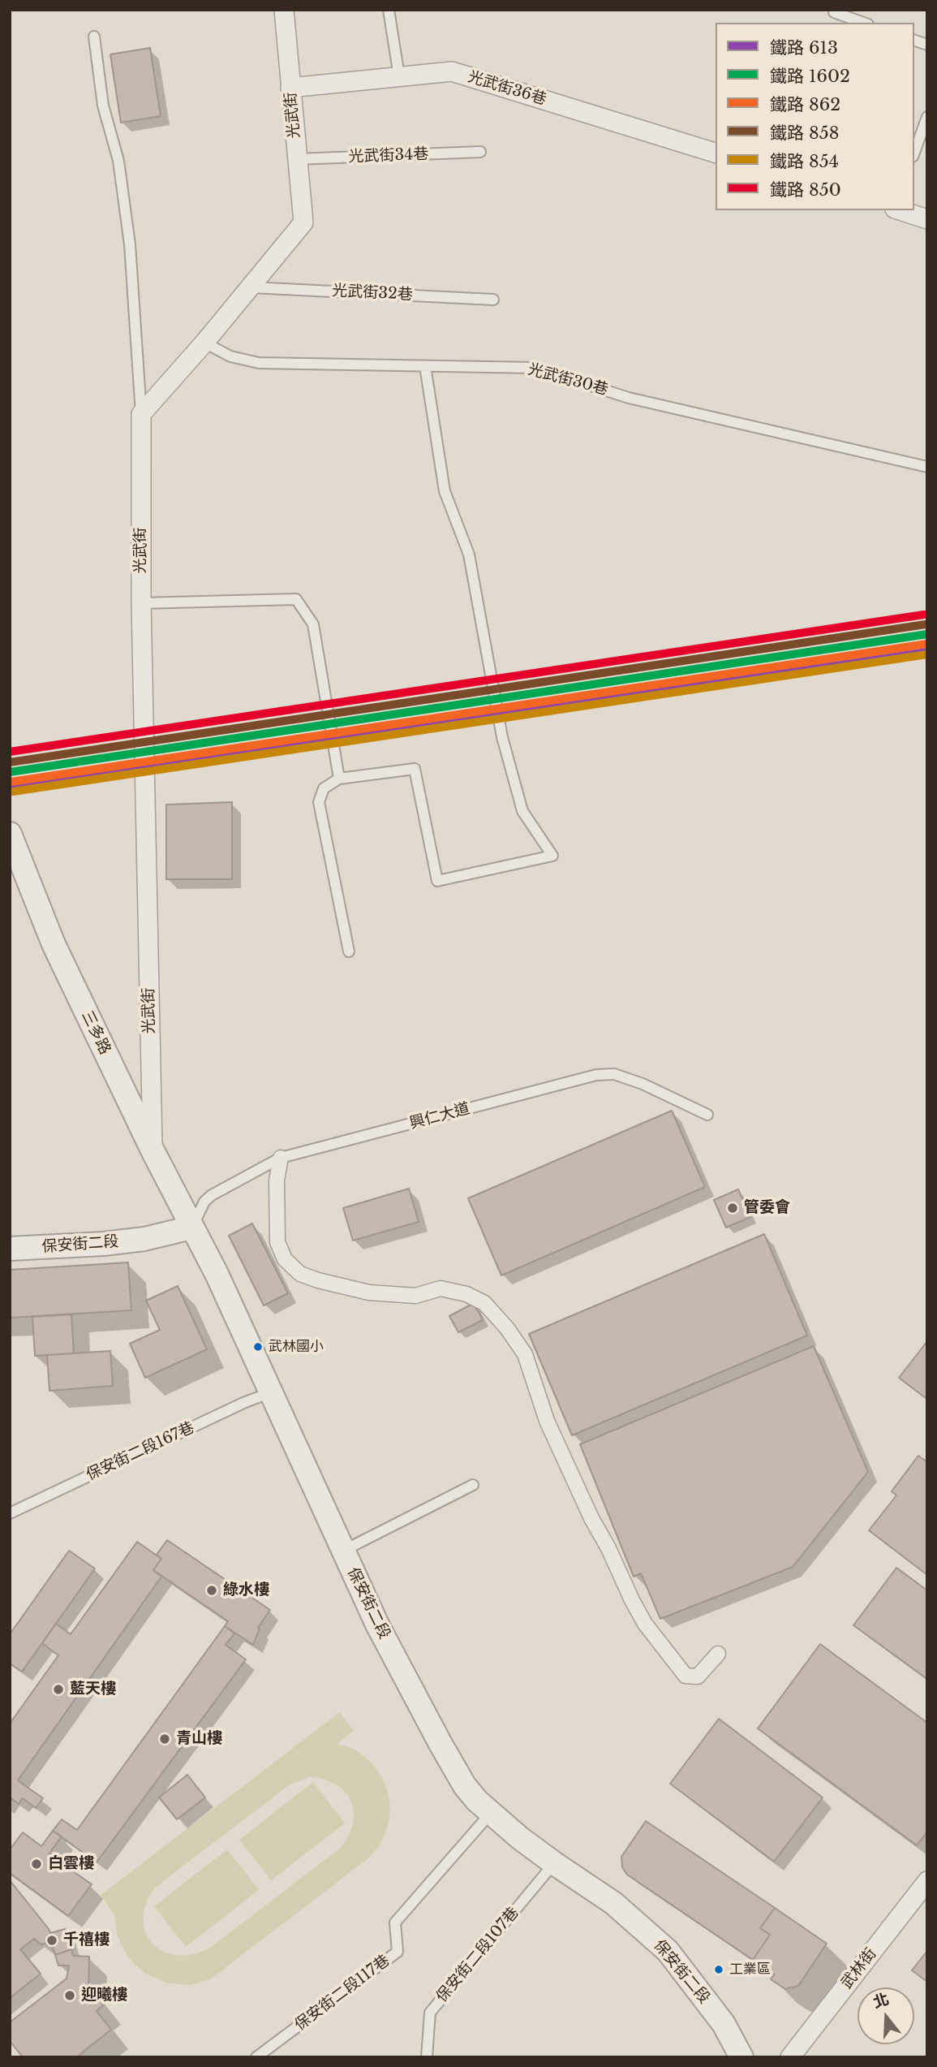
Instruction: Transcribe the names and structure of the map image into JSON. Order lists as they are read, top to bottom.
{
  "streets": {
    "street": [
      "光武街36巷",
      "光武街",
      "三多路",
      "保安街二段",
      "武林街"
    ],
    "lane": [
      "光武街34巷",
      "光武街32巷",
      "光武街30巷",
      "興仁大道",
      "保安街二段167巷",
      "保安街二段107巷",
      "保安街二段117巷"
    ]
  },
  "crossings": [
    ["光武街36巷", "光武街"],
    ["光武街", "光武街34巷"],
    ["光武街", "光武街32巷"],
    ["光武街", "光武街30巷"],
    ["光武街", "三多路"],
    ["三多路", "興仁大道"],
    ["三多路", "保安街二段"],
    ["興仁大道", "保安街二段"],
    ["保安街二段", "保安街二段167巷"],
    ["保安街二段", "保安街二段107巷"],
    ["保安街二段", "保安街二段117巷"]
  ],
  "places": [
    "管委會",
    "武林國小",
    "綠水樓",
    "藍天樓",
    "青山樓",
    "白雲樓",
    "千禧樓",
    "工業區",
    "迎曦樓"
  ],
  "lines": [
    "rail line 850",
    "rail line 858",
    "rail line 1602",
    "rail line 862",
    "rail line 613",
    "rail line 854"
  ],
  "legend": [
    "鐵路 613",
    "鐵路 1602",
    "鐵路 862",
    "鐵路 858",
    "鐵路 854",
    "鐵路 850"
  ],
  "north": "top"
}
